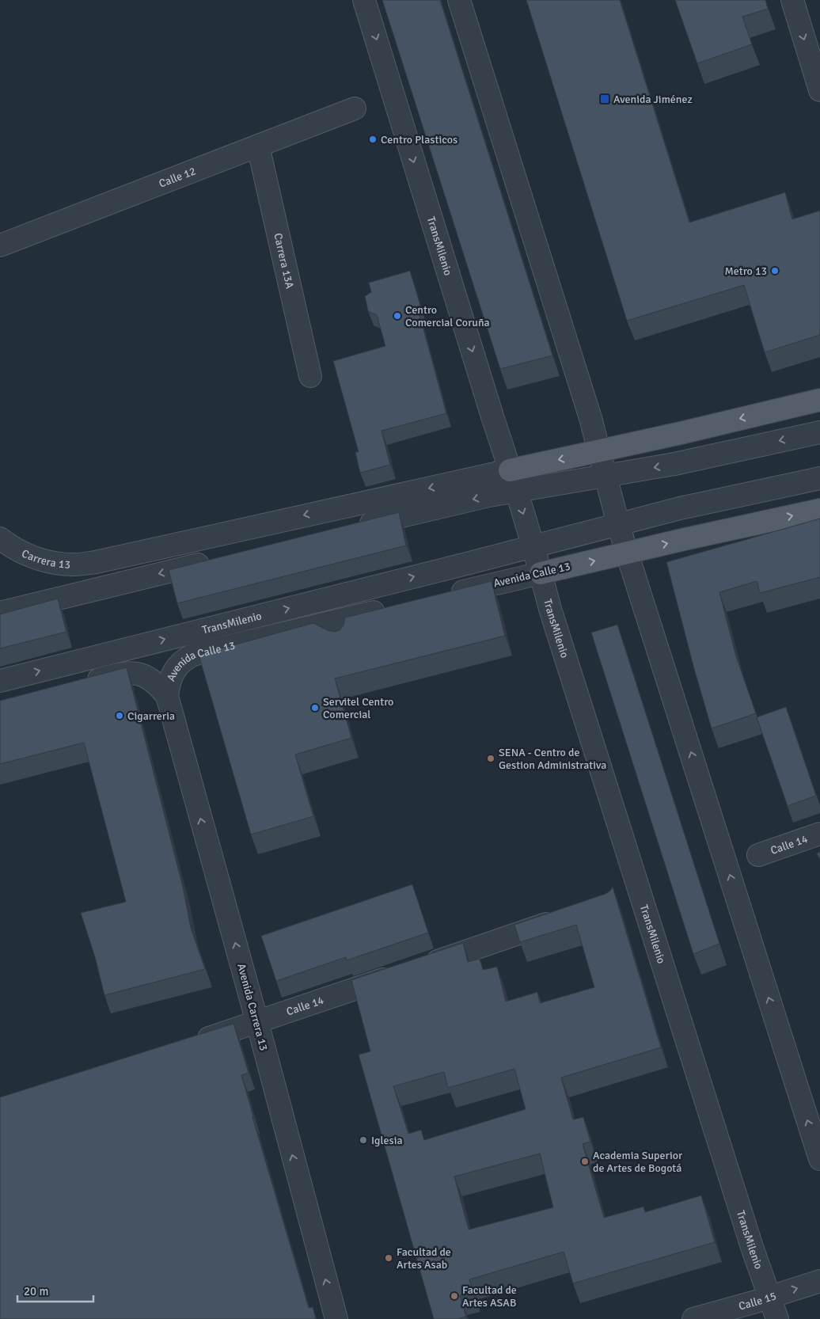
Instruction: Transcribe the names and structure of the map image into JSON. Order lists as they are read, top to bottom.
{
  "streets": {
    "main road": ["Avenida Calle 13"],
    "street": [
      "Calle 12",
      "TransMilenio",
      "Carrera 13A",
      "Carrera 13",
      "Calle 14",
      "Avenida Carrera 13",
      "Calle 15"
    ]
  },
  "crossings": [
    ["Calle 12", "Carrera 13A"],
    ["TransMilenio", "Carrera 13"],
    ["TransMilenio", "Avenida Calle 13"],
    ["TransMilenio", "Calle 15"],
    ["Avenida Calle 13", "Avenida Carrera 13"],
    ["Calle 14", "Avenida Carrera 13"]
  ],
  "one_way": ["Avenida Carrera 13", "Calle 15"],
  "places": {
    "transit": ["Avenida Jiménez"],
    "other": [
      "Centro Plasticos",
      "Metro 13",
      "Centro Comercial Coruña",
      "Servitel Centro Comercial",
      "Cigarreria",
      "SENA - Centro de Gestion Administrativa",
      "Iglesia",
      "Academia Superior de Artes de Bogotá",
      "Facultad de Artes Asab",
      "Facultad de Artes ASAB"
    ]
  },
  "scale_bar": "20 m"
}
